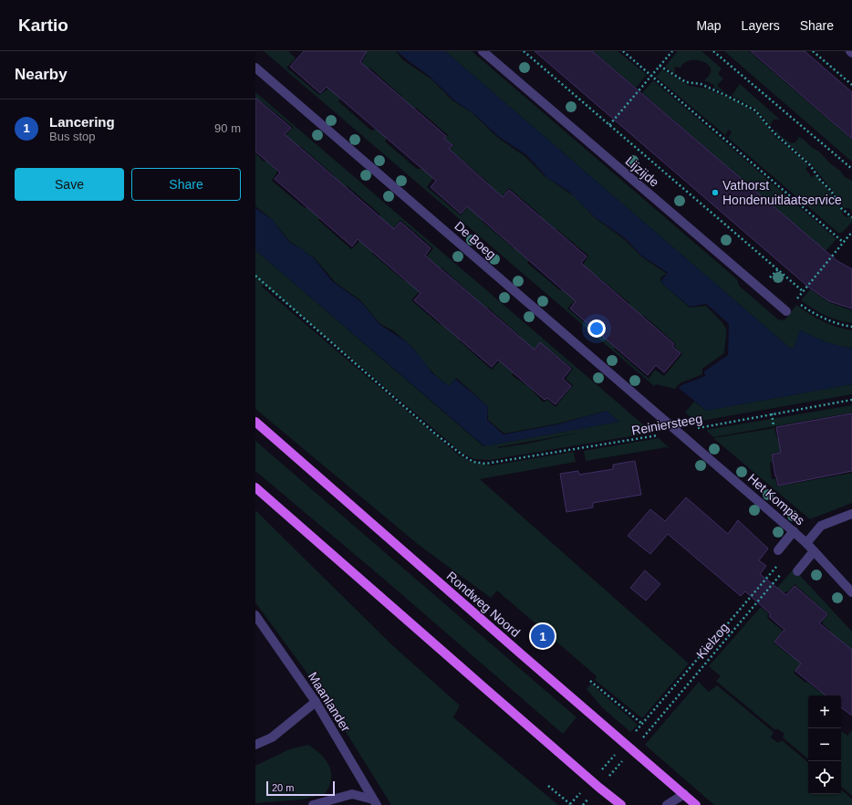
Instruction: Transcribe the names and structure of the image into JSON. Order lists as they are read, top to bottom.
{
  "streets": {
    "main road": ["Rondweg Noord"],
    "street": [
      "Lijzijde",
      "De Boeg",
      "Het Kompas",
      "Maanlander"
    ],
    "path": ["Reiniersteeg", "Kielzog"]
  },
  "crossings": [
    ["De Boeg", "Reiniersteeg"],
    ["De Boeg", "Het Kompas"],
    ["Reiniersteeg", "Het Kompas"],
    ["Rondweg Noord", "Kielzog"]
  ],
  "places": ["Vathorst Hondenuitlaatservice"],
  "scale_bar": "20 m",
  "page": {
    "header": "Kartio",
    "nav": ["Map", "Layers", "Share"],
    "heading": "Nearby",
    "list": [
      {
        "mark": "1",
        "name": "Lancering",
        "note": "Bus stop",
        "value": "90 m"
      }
    ],
    "buttons": ["Save", "Share"],
    "pins": "1",
    "map_buttons": ["+", "−"],
    "scale": "20 m"
  }
}
